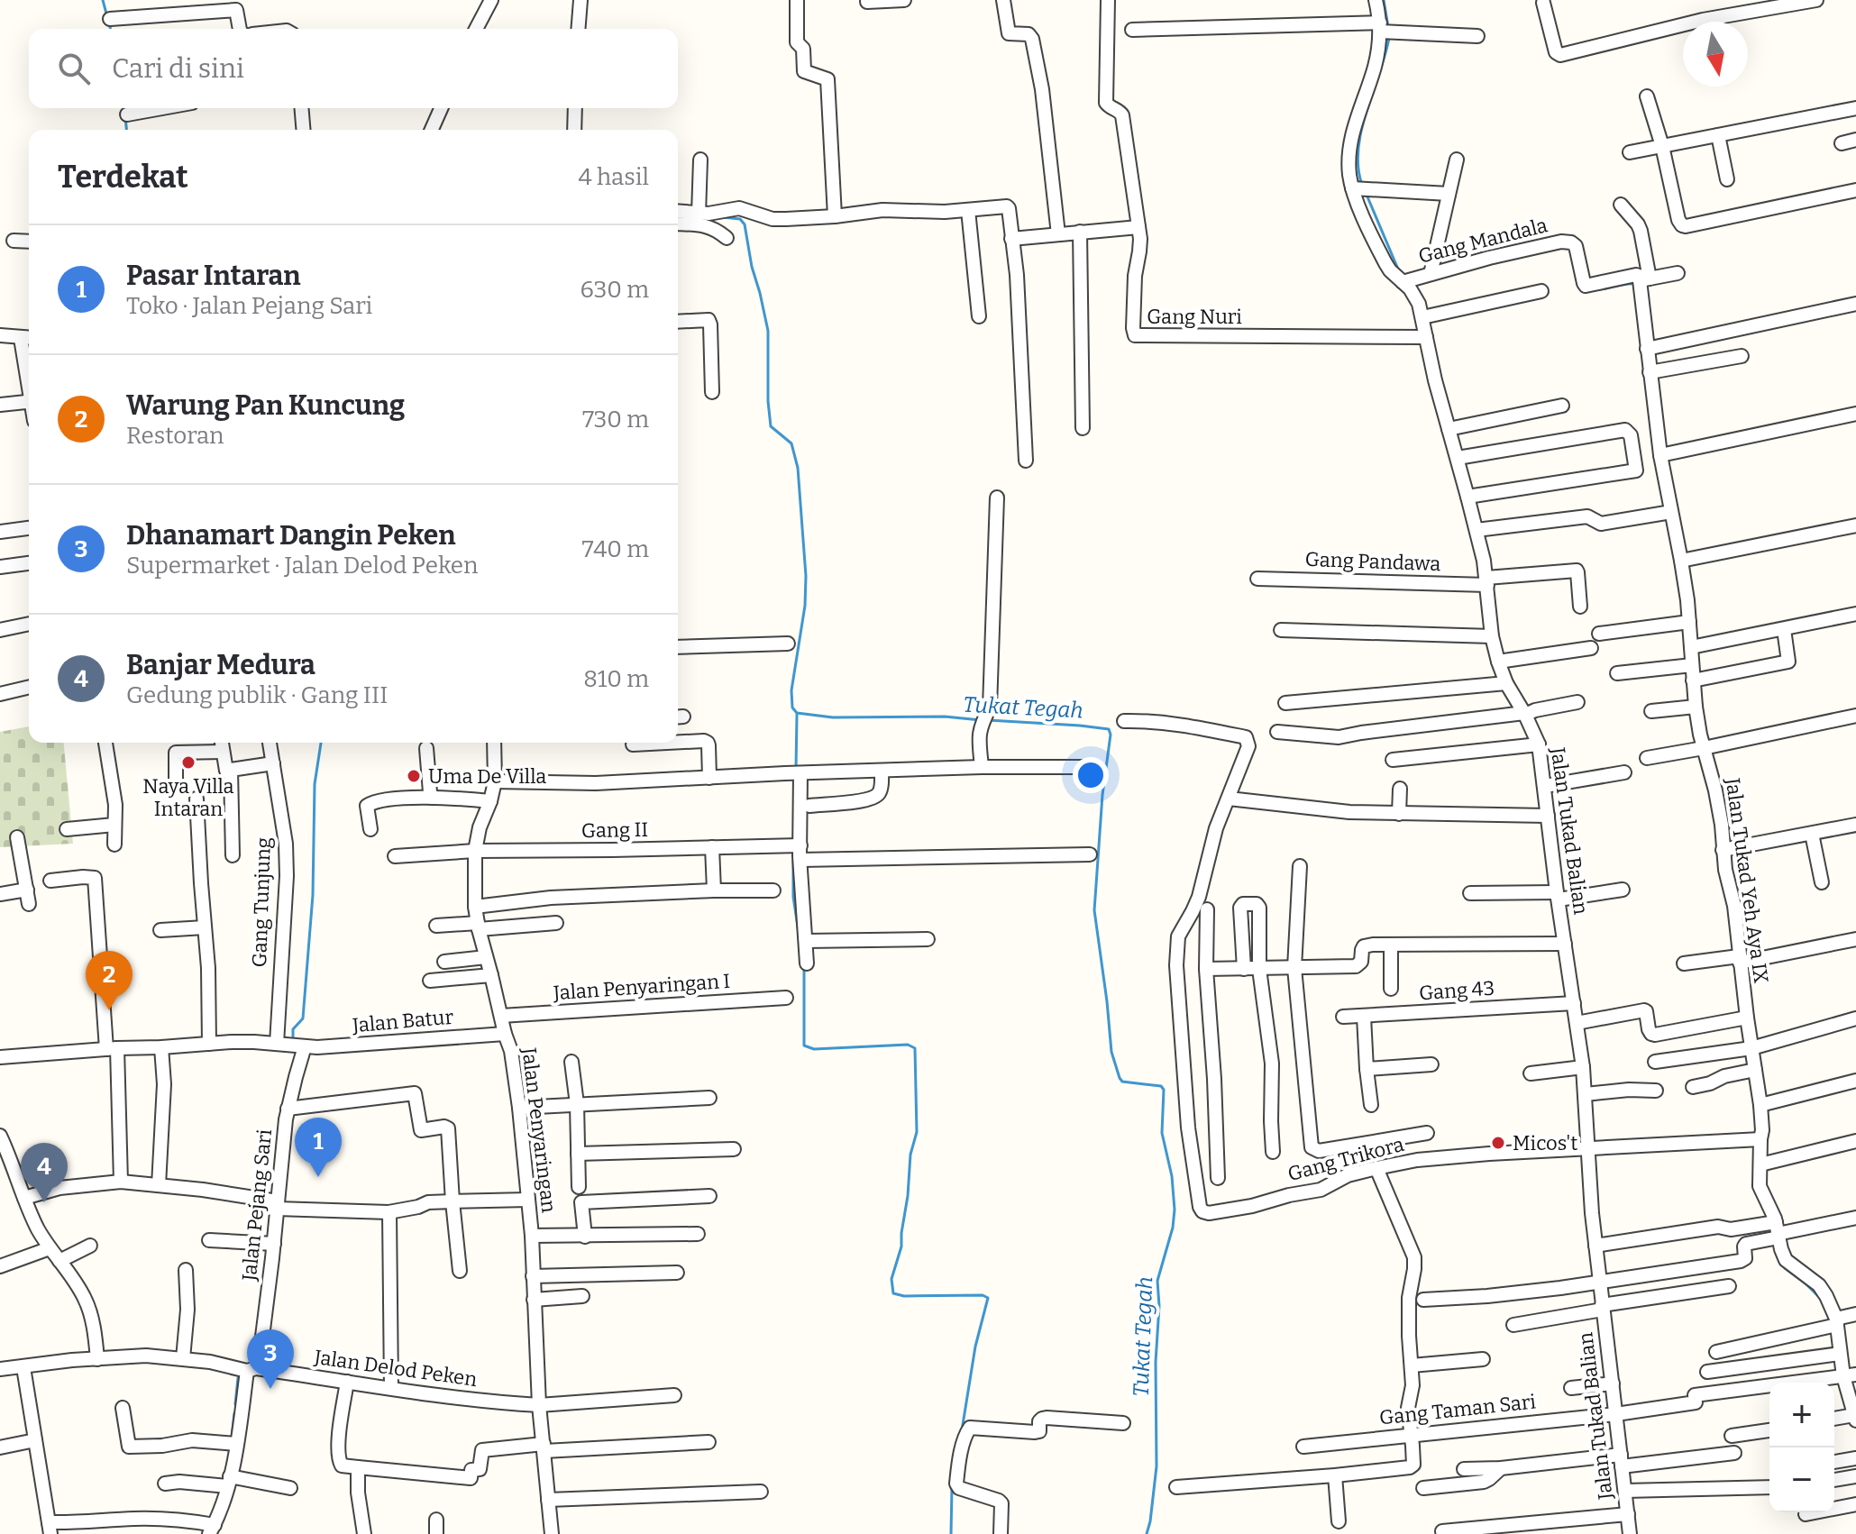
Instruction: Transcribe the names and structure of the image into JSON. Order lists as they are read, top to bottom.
{
  "streets": {
    "street": [
      "Gang Mandala",
      "Gang Nuri",
      "Gang Pandawa",
      "Gang II",
      "Jalan Tukad Balian",
      "Jalan Tukad Yeh Aya IX",
      "Gang Tunjung",
      "Jalan Penyaringan I",
      "Gang 43",
      "Jalan Batur",
      "Jalan Penyaringan",
      "Gang Trikora",
      "Jalan Pejang Sari",
      "Jalan Delod Peken",
      "Gang Taman Sari"
    ]
  },
  "crossings": [
    ["Gang Mandala", "Jalan Tukad Balian"],
    ["Gang Mandala", "Jalan Tukad Yeh Aya IX"],
    ["Gang Nuri", "Jalan Tukad Balian"],
    ["Gang Pandawa", "Jalan Tukad Balian"],
    ["Gang II", "Jalan Penyaringan"],
    ["Jalan Tukad Balian", "Gang 43"],
    ["Jalan Tukad Balian", "Gang Trikora"],
    ["Jalan Tukad Balian", "Gang Taman Sari"],
    ["Jalan Tukad Yeh Aya IX", "Gang Trikora"],
    ["Jalan Tukad Yeh Aya IX", "Gang Taman Sari"],
    ["Gang Tunjung", "Jalan Batur"],
    ["Jalan Penyaringan I", "Jalan Penyaringan"],
    ["Jalan Batur", "Jalan Penyaringan"],
    ["Jalan Batur", "Jalan Pejang Sari"],
    ["Jalan Penyaringan", "Jalan Delod Peken"],
    ["Jalan Pejang Sari", "Jalan Delod Peken"]
  ],
  "water": ["Tukat Tegah"],
  "places": ["Naya Villa Intaran", "Uma De Villa", "Micos't"],
  "north": "bottom",
  "page": {
    "search": "Cari di sini",
    "heading": ["Terdekat", "4 hasil"],
    "list": [
      {
        "mark": "1",
        "name": "Pasar Intaran",
        "note": "Toko · Jalan Pejang Sari",
        "value": "630 m"
      },
      {
        "mark": "2",
        "name": "Warung Pan Kuncung",
        "note": "Restoran",
        "value": "730 m"
      },
      {
        "mark": "3",
        "name": "Dhanamart Dangin Peken",
        "note": "Supermarket · Jalan Delod Peken",
        "value": "740 m"
      },
      {
        "mark": "4",
        "name": "Banjar Medura",
        "note": "Gedung publik · Gang III",
        "value": "810 m"
      }
    ],
    "pins": [
      "2",
      "1",
      "4",
      "3"
    ],
    "map_buttons": ["+", "−"]
  }
}
